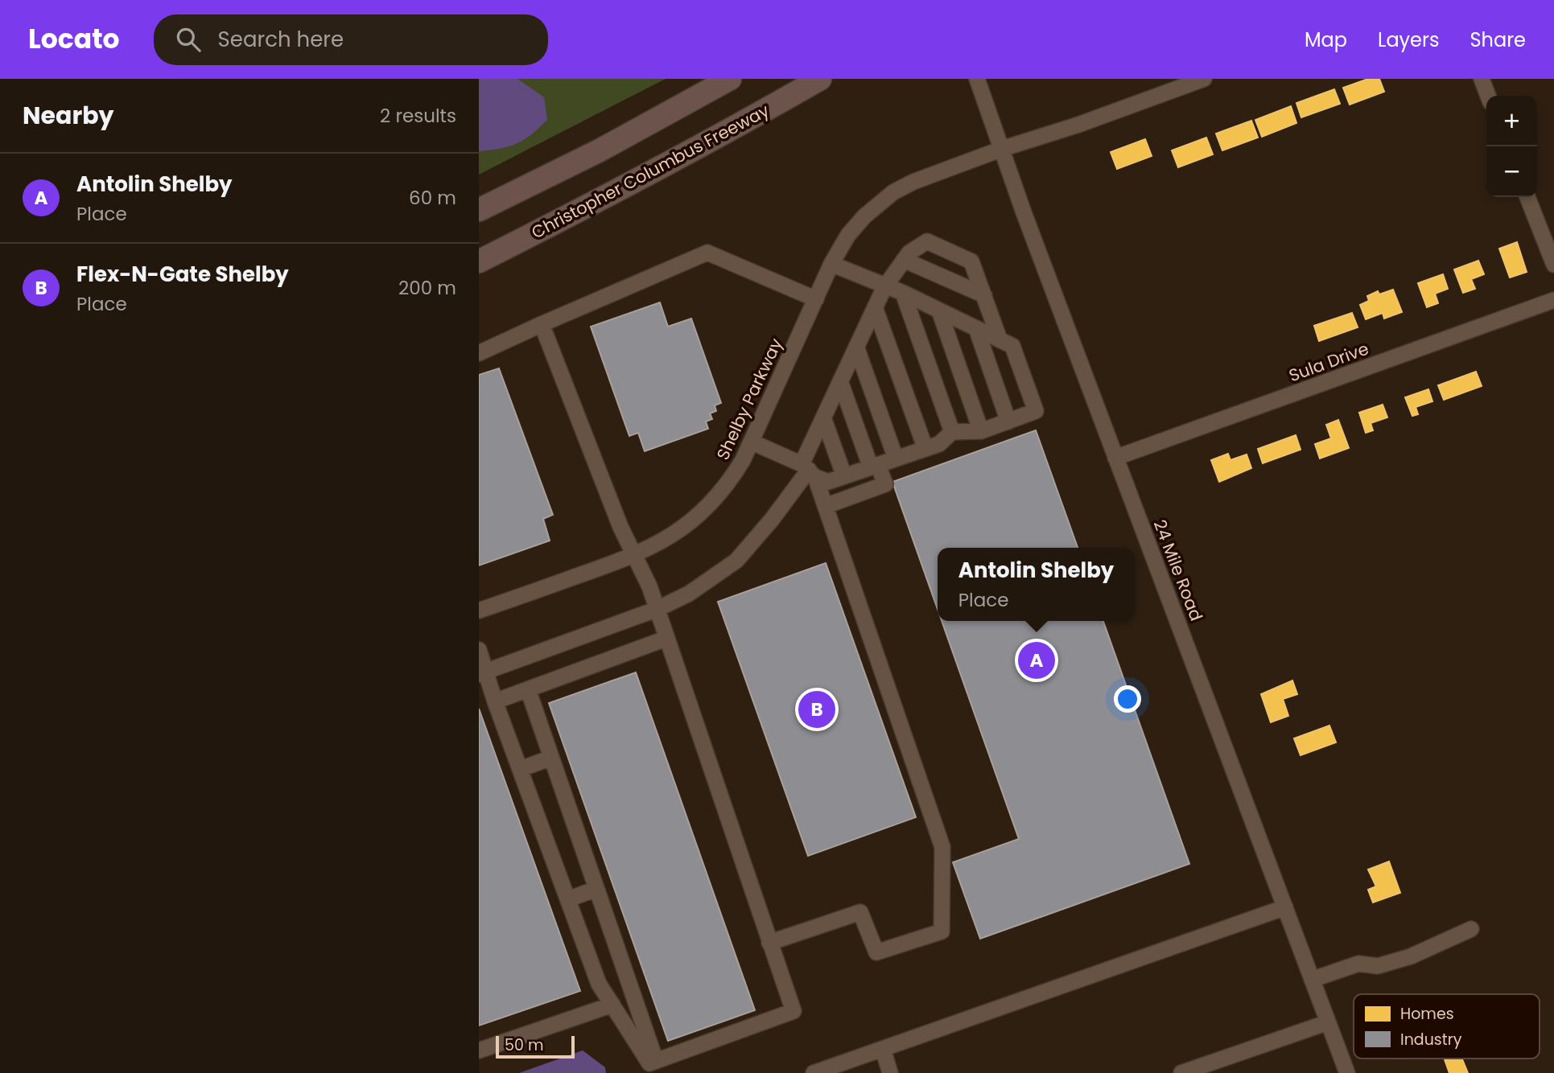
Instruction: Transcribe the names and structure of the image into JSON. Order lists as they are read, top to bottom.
{
  "streets": {
    "highway": ["Christopher Columbus Freeway"],
    "street": ["Sula Drive", "Shelby Parkway", "24 Mile Road"]
  },
  "crossings": [
    ["Sula Drive", "24 Mile Road"],
    ["Shelby Parkway", "24 Mile Road"]
  ],
  "legend": ["Homes", "Industry"],
  "scale_bar": "50 m",
  "page": {
    "header": "Locato",
    "search": "Search here",
    "nav": ["Map", "Layers", "Share"],
    "heading": ["Nearby", "2 results"],
    "map_buttons": ["+", "−"],
    "list": [
      {
        "mark": "A",
        "name": "Antolin Shelby",
        "note": "Place",
        "value": "60 m"
      },
      {
        "mark": "B",
        "name": "Flex-N-Gate Shelby",
        "note": "Place",
        "value": "200 m"
      }
    ],
    "popup": ["Antolin Shelby", "Place"],
    "pins": ["A", "B"],
    "scale": "50 m"
  }
}
